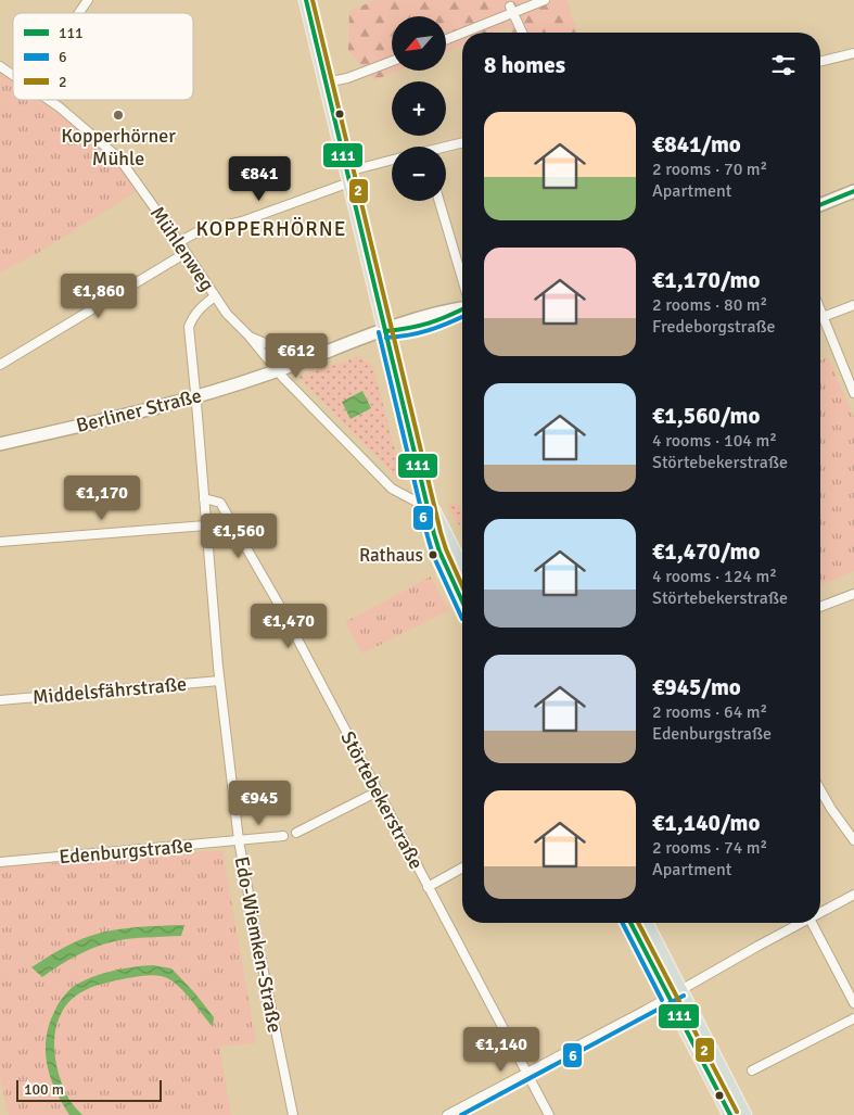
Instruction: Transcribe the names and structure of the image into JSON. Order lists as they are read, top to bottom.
{
  "streets": {
    "main road": ["Berliner Straße"],
    "street": [
      "Mühlenweg",
      "Middelsfährstraße",
      "Störtebekerstraße",
      "Edenburgstraße",
      "Edo-Wiemken-Straße"
    ]
  },
  "crossings": [
    ["Mühlenweg", "Berliner Straße"],
    ["Mühlenweg", "Edo-Wiemken-Straße"],
    ["Berliner Straße", "Edo-Wiemken-Straße"],
    ["Middelsfährstraße", "Edo-Wiemken-Straße"],
    ["Störtebekerstraße", "Edo-Wiemken-Straße"],
    ["Edenburgstraße", "Edo-Wiemken-Straße"]
  ],
  "districts": ["KOPPERHÖRNE"],
  "places": ["Kopperhörner Mühle", "Rathaus"],
  "lines": ["transit line 111", "transit line 2", "transit line 6"],
  "legend": ["111", "6", "2"],
  "scale_bar": "100 m",
  "north": "bottom left",
  "page": {
    "map_buttons": ["+", "−"],
    "heading": "8 homes",
    "list": [
      {
        "name": "€841/mo",
        "note": "2 rooms · 70 m² · Apartment"
      },
      {
        "name": "€1,170/mo",
        "note": "2 rooms · 80 m² · Fredeborgstraße"
      },
      {
        "name": "€1,560/mo",
        "note": "4 rooms · 104 m² · Störtebekerstraße"
      },
      {
        "name": "€1,470/mo",
        "note": "4 rooms · 124 m² · Störtebekerstraße"
      },
      {
        "name": "€945/mo",
        "note": "2 rooms · 64 m² · Edenburgstraße"
      },
      {
        "name": "€1,140/mo",
        "note": "2 rooms · 74 m² · Apartment"
      }
    ],
    "price": [
      "€841",
      "€1,860",
      "€612",
      "€1,170",
      "€1,560",
      "€1,470",
      "€945",
      "€1,140"
    ],
    "scale": "100 m"
  }
}
